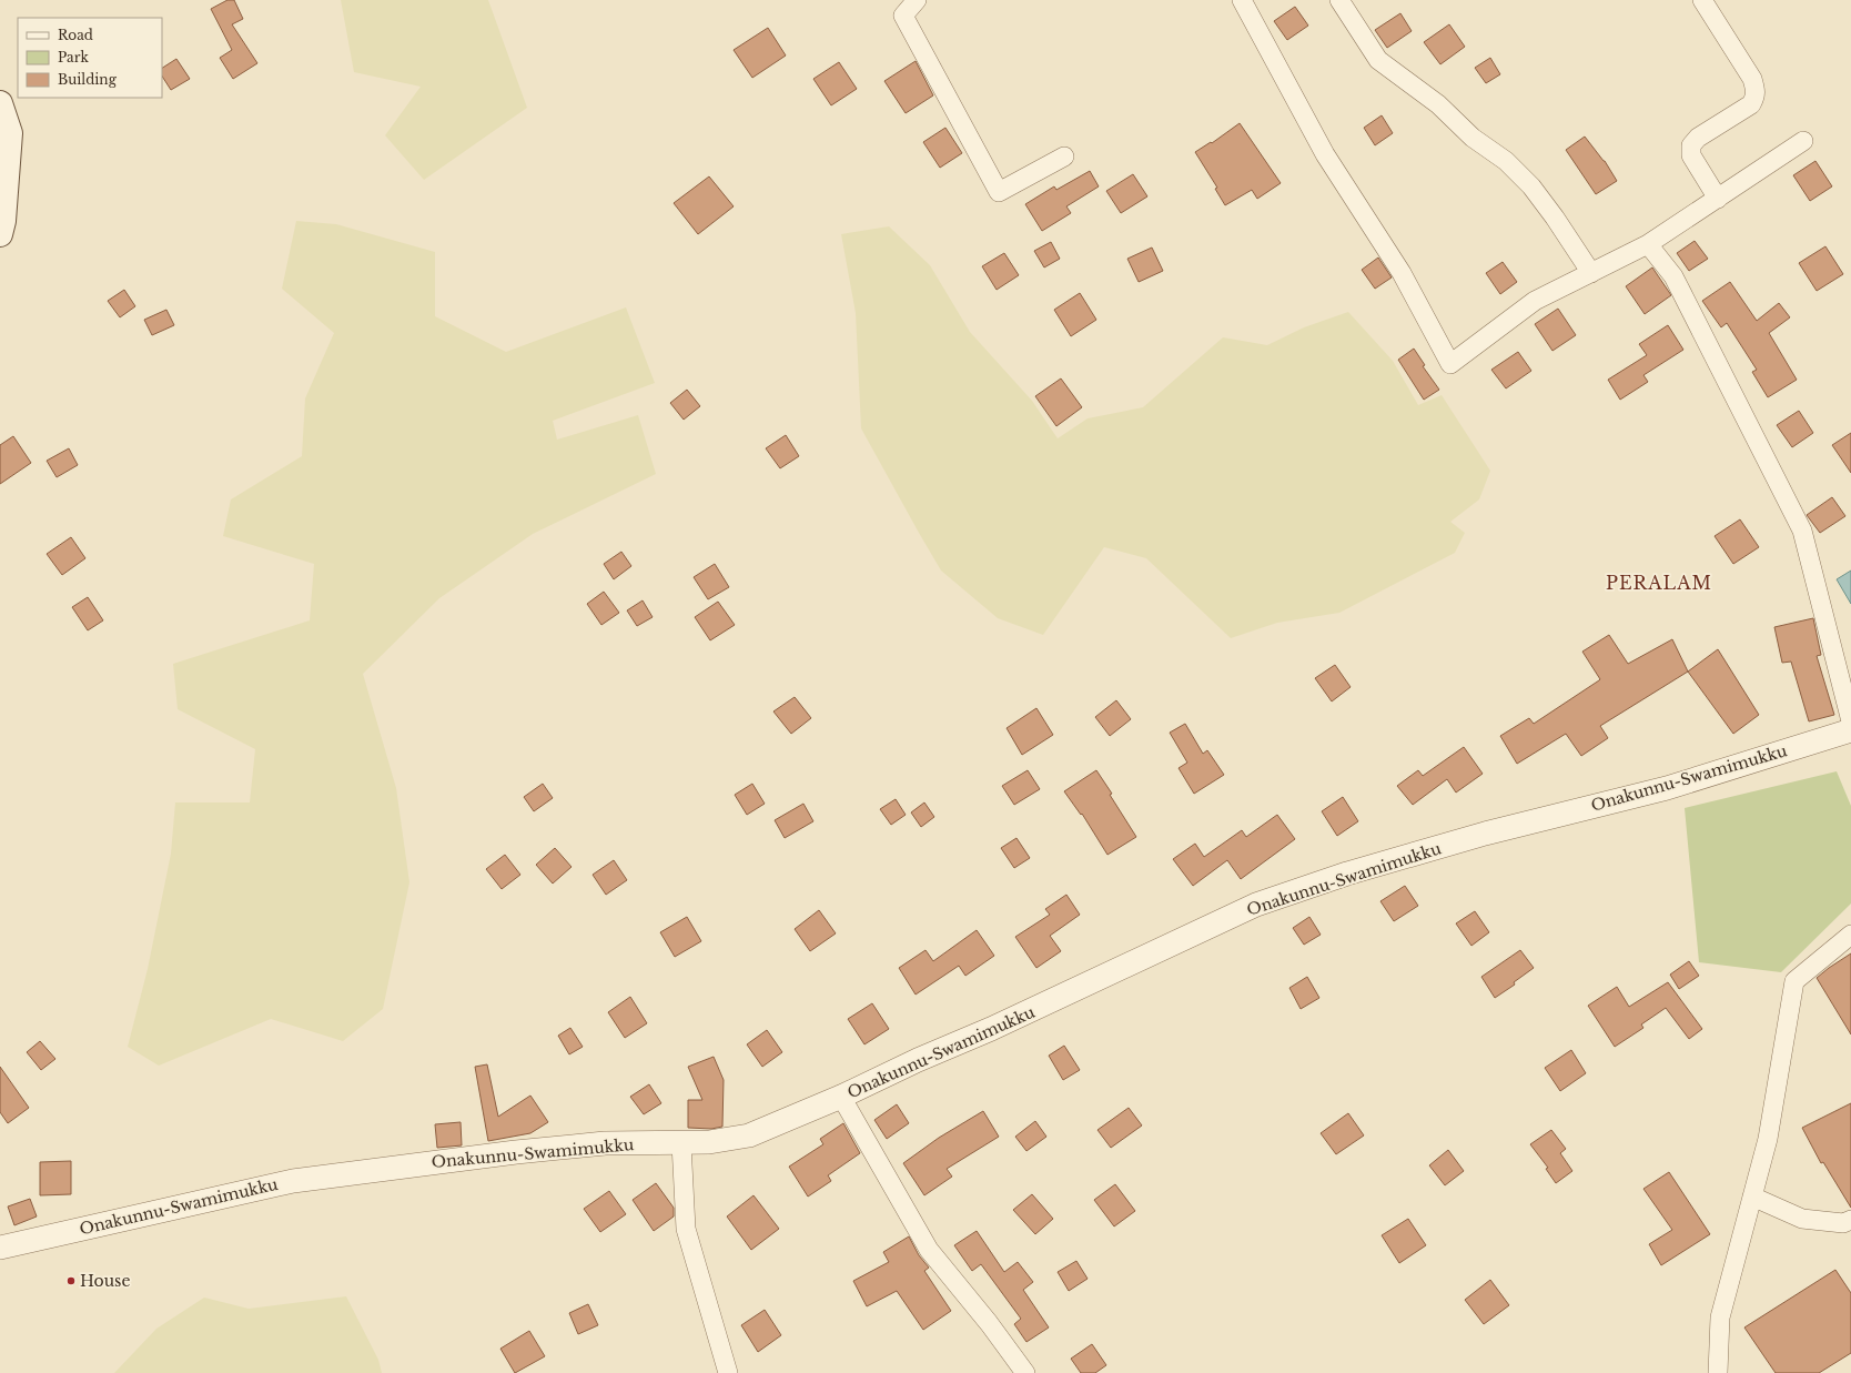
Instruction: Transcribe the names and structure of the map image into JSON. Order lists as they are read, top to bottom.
{
  "streets": {
    "street": ["Onakunnu-Swamimukku"]
  },
  "districts": ["PERALAM"],
  "places": ["House"],
  "legend": ["Road", "Park", "Building"]
}
